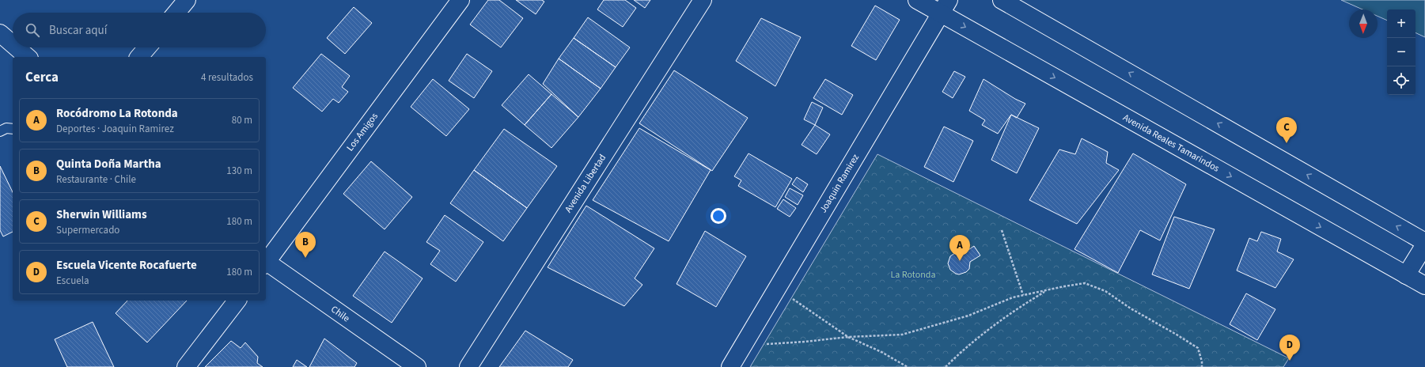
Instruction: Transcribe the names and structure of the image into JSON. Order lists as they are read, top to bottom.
{
  "streets": {
    "street": [
      "Los Amigos",
      "Avenida Reales Tamarindos",
      "Avenida Libertad",
      "Joaquin Ramirez",
      "Chile"
    ]
  },
  "crossings": [
    ["Avenida Reales Tamarindos", "Joaquin Ramirez"]
  ],
  "parks": ["La Rotonda"],
  "north": "bottom",
  "page": {
    "map_buttons": ["+", "−"],
    "search": "Buscar aquí",
    "heading": ["Cerca", "4 resultados"],
    "list": [
      {
        "mark": "A",
        "name": "Rocódromo La Rotonda",
        "note": "Deportes · Joaquin Ramirez",
        "value": "80 m"
      },
      {
        "mark": "B",
        "name": "Quinta Doña Martha",
        "note": "Restaurante · Chile",
        "value": "130 m"
      },
      {
        "mark": "C",
        "name": "Sherwin Williams",
        "note": "Supermercado",
        "value": "180 m"
      },
      {
        "mark": "D",
        "name": "Escuela Vicente Rocafuerte",
        "note": "Escuela",
        "value": "180 m"
      }
    ],
    "pins": [
      "C",
      "B",
      "A",
      "D"
    ]
  }
}
